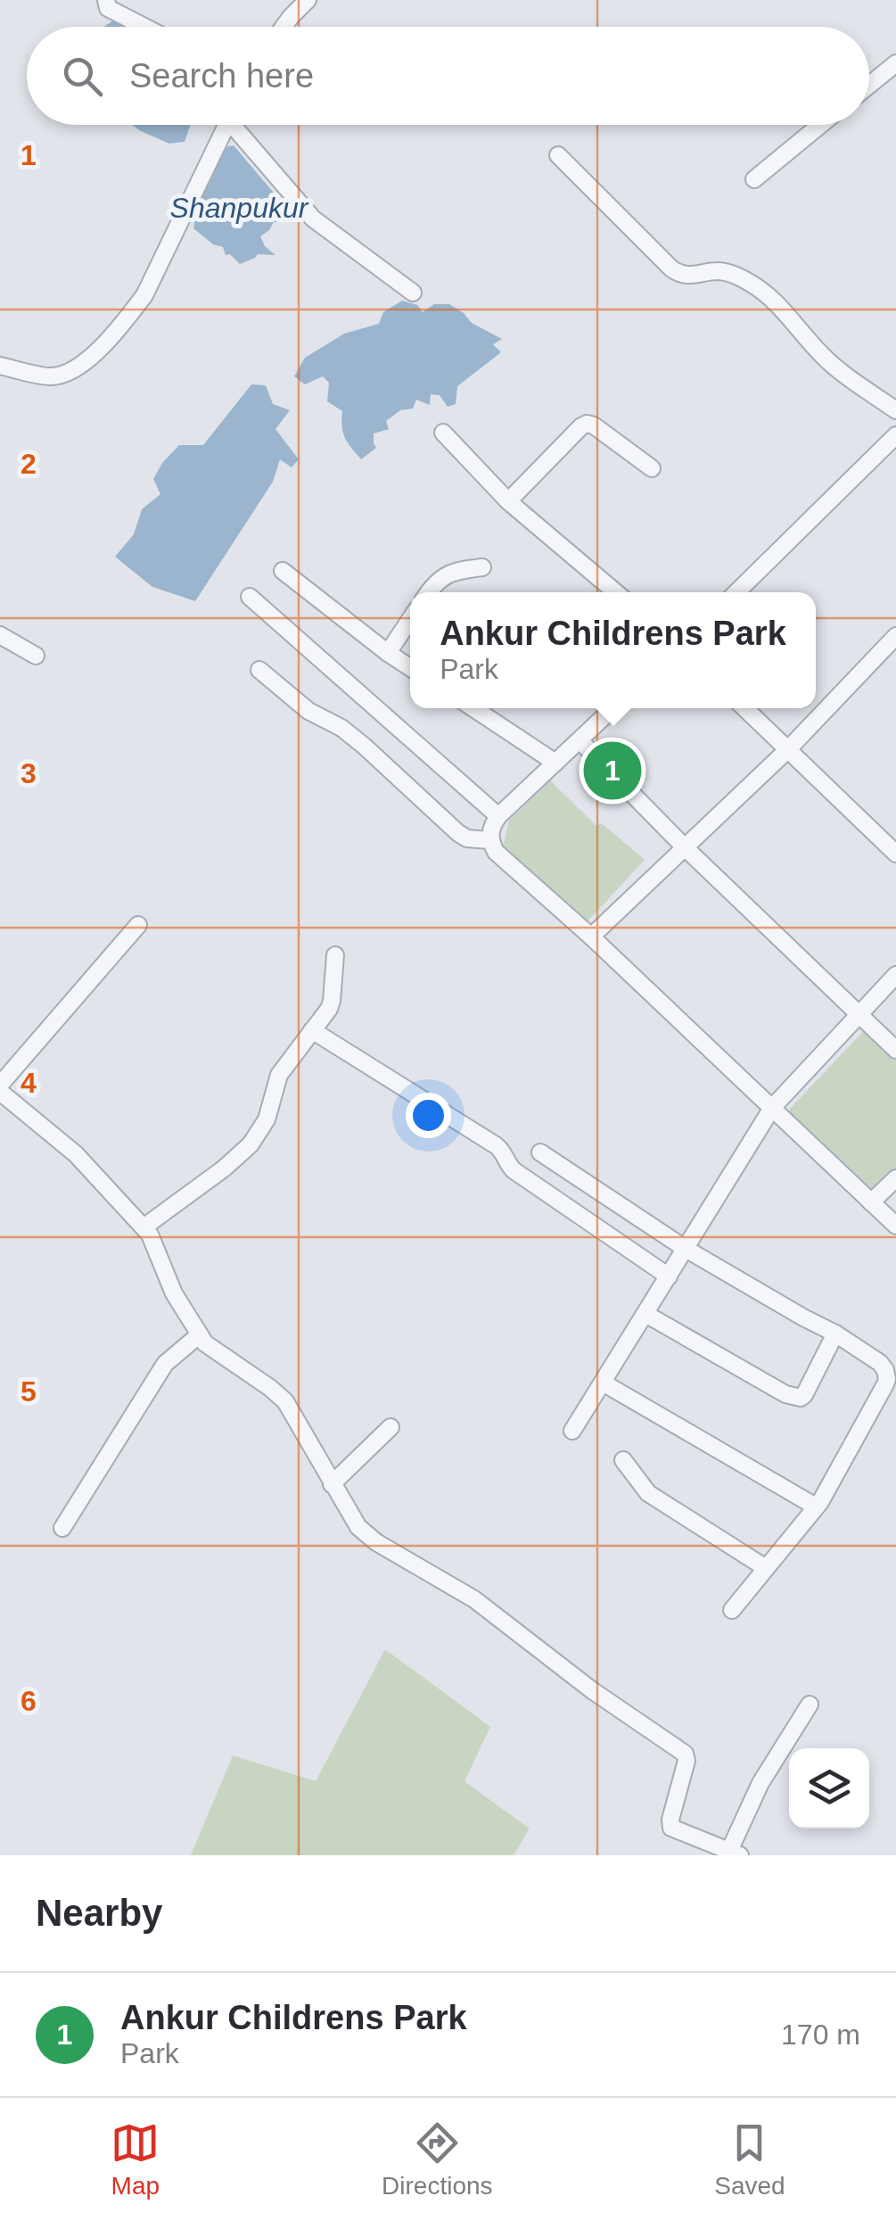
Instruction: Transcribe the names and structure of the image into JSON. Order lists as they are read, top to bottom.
{
  "water": ["Shanpukur"],
  "page": {
    "search": "Search here",
    "popup": ["Ankur Childrens Park", "Park"],
    "pins": "1",
    "heading": "Nearby",
    "list": [
      {
        "mark": "1",
        "name": "Ankur Childrens Park",
        "note": "Park",
        "value": "170 m"
      }
    ],
    "nav": ["Map", "Directions", "Saved"]
  },
  "grid": {
    "rows": [
      "1",
      "2",
      "3",
      "4",
      "5",
      "6"
    ]
  }
}
